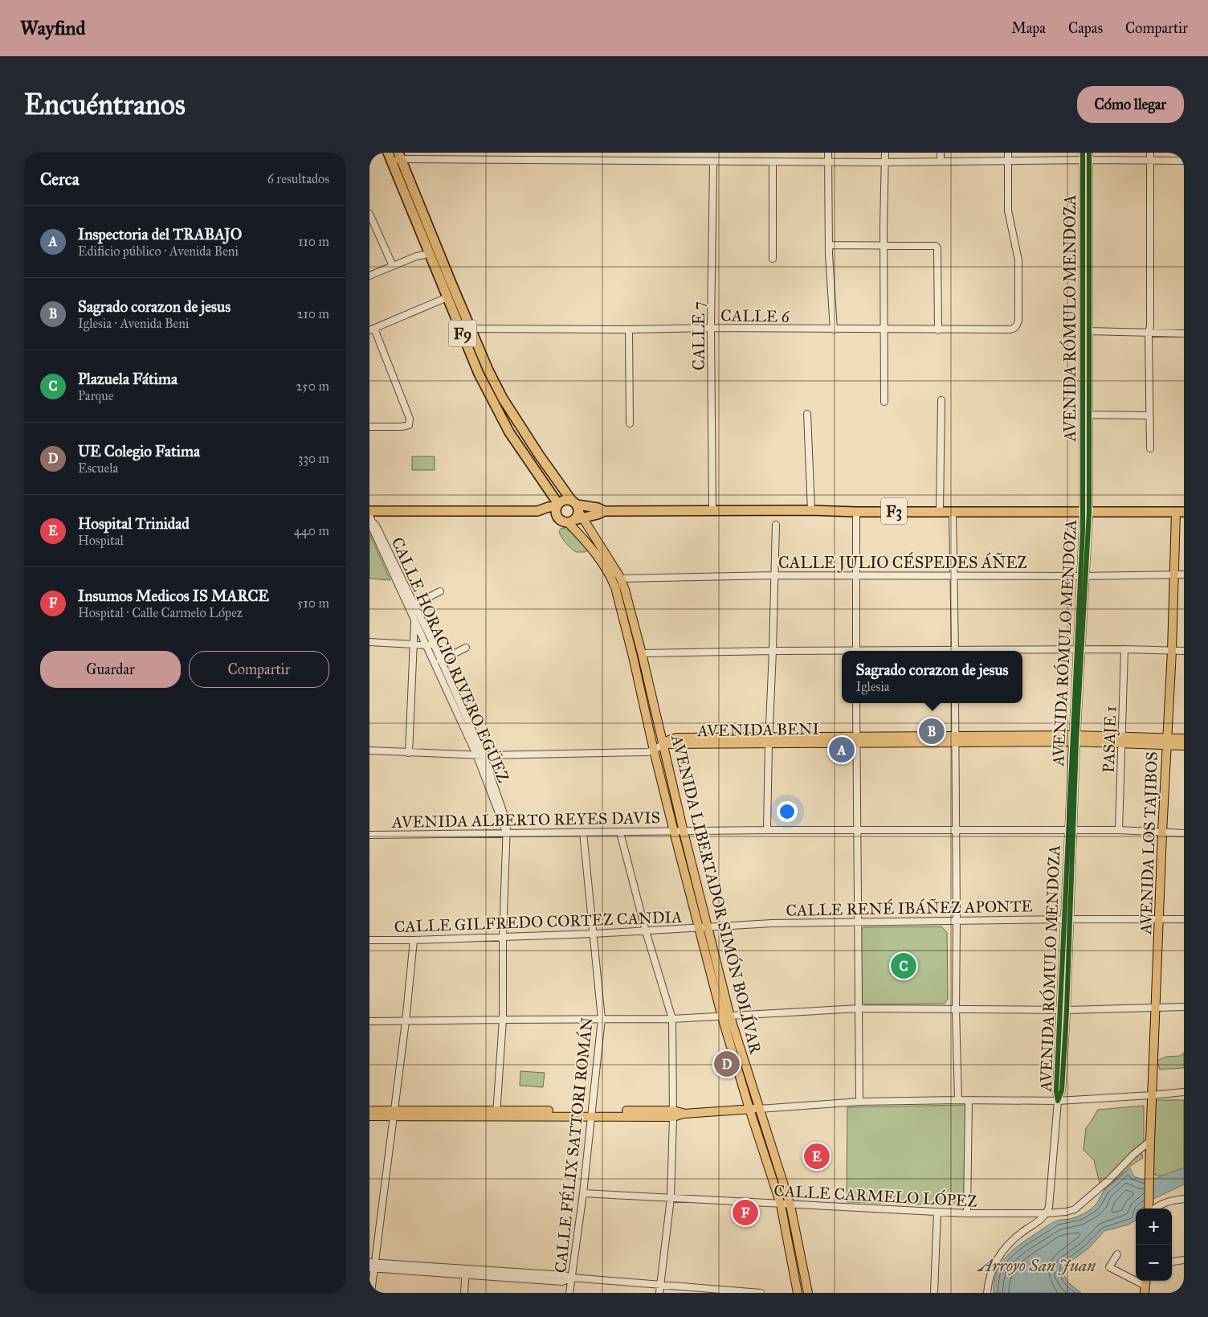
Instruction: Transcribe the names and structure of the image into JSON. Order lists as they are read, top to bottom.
{
  "streets": {
    "highway": ["F9", "F3"],
    "main road": ["AVENIDA BENI", "AVENIDA LOS TAJIBOS", "AVENIDA LIBERTADOR SIMÓN BOLÍVAR"],
    "street": [
      "CALLE 6",
      "AVENIDA RÓMULO MENDOZA",
      "CALLE 7",
      "CALLE JULIO CÉSPEDES ÁÑEZ",
      "CALLE HORACIO RIVERO EGÜEZ",
      "PASAJE 1",
      "AVENIDA ALBERTO REYES DAVIS",
      "CALLE RENÉ IBÁÑEZ APONTE",
      "CALLE GILFREDO CORTEZ CANDIA",
      "CALLE FÉLIX SATTORI ROMÁN",
      "CALLE CARMELO LÓPEZ"
    ]
  },
  "crossings": [
    ["CALLE 6", "F9"],
    ["CALLE 6", "CALLE 7"],
    ["AVENIDA RÓMULO MENDOZA", "F3"],
    ["AVENIDA RÓMULO MENDOZA", "CALLE JULIO CÉSPEDES ÁÑEZ"],
    ["AVENIDA RÓMULO MENDOZA", "AVENIDA BENI"],
    ["AVENIDA RÓMULO MENDOZA", "AVENIDA ALBERTO REYES DAVIS"],
    ["AVENIDA RÓMULO MENDOZA", "CALLE RENÉ IBÁÑEZ APONTE"],
    ["AVENIDA RÓMULO MENDOZA", "CALLE CARMELO LÓPEZ"],
    ["F9", "F3"],
    ["F9", "AVENIDA LIBERTADOR SIMÓN BOLÍVAR"],
    ["CALLE 7", "F3"],
    ["F3", "AVENIDA LOS TAJIBOS"],
    ["F3", "AVENIDA LIBERTADOR SIMÓN BOLÍVAR"],
    ["CALLE JULIO CÉSPEDES ÁÑEZ", "AVENIDA LOS TAJIBOS"],
    ["CALLE JULIO CÉSPEDES ÁÑEZ", "AVENIDA LIBERTADOR SIMÓN BOLÍVAR"],
    ["CALLE HORACIO RIVERO EGÜEZ", "AVENIDA ALBERTO REYES DAVIS"],
    ["CALLE HORACIO RIVERO EGÜEZ", "CALLE GILFREDO CORTEZ CANDIA"],
    ["AVENIDA BENI", "PASAJE 1"],
    ["AVENIDA BENI", "AVENIDA LOS TAJIBOS"],
    ["AVENIDA BENI", "AVENIDA LIBERTADOR SIMÓN BOLÍVAR"],
    ["PASAJE 1", "AVENIDA ALBERTO REYES DAVIS"],
    ["AVENIDA ALBERTO REYES DAVIS", "AVENIDA LOS TAJIBOS"],
    ["AVENIDA ALBERTO REYES DAVIS", "AVENIDA LIBERTADOR SIMÓN BOLÍVAR"],
    ["AVENIDA ALBERTO REYES DAVIS", "CALLE FÉLIX SATTORI ROMÁN"],
    ["AVENIDA LOS TAJIBOS", "CALLE RENÉ IBÁÑEZ APONTE"],
    ["AVENIDA LOS TAJIBOS", "CALLE CARMELO LÓPEZ"],
    ["AVENIDA LIBERTADOR SIMÓN BOLÍVAR", "CALLE RENÉ IBÁÑEZ APONTE"],
    ["AVENIDA LIBERTADOR SIMÓN BOLÍVAR", "CALLE GILFREDO CORTEZ CANDIA"],
    ["AVENIDA LIBERTADOR SIMÓN BOLÍVAR", "CALLE CARMELO LÓPEZ"],
    ["CALLE RENÉ IBÁÑEZ APONTE", "CALLE GILFREDO CORTEZ CANDIA"],
    ["CALLE GILFREDO CORTEZ CANDIA", "CALLE FÉLIX SATTORI ROMÁN"],
    ["CALLE FÉLIX SATTORI ROMÁN", "CALLE CARMELO LÓPEZ"]
  ],
  "water": ["Arroyo San Juan"],
  "page": {
    "header": "Wayfind",
    "nav": ["Mapa", "Capas", "Compartir"],
    "buttons": [
      "Cómo llegar",
      ["Guardar", "Compartir"]
    ],
    "title": "Encuéntranos",
    "heading": ["Cerca", "6 resultados"],
    "list": [
      {
        "mark": "A",
        "name": "Inspectoria del TRABAJO",
        "note": "Edificio público · Avenida Beni",
        "value": "110 m"
      },
      {
        "mark": "B",
        "name": "Sagrado corazon de jesus",
        "note": "Iglesia · Avenida Beni",
        "value": "210 m"
      },
      {
        "mark": "C",
        "name": "Plazuela Fátima",
        "note": "Parque",
        "value": "250 m"
      },
      {
        "mark": "D",
        "name": "UE Colegio Fatima",
        "note": "Escuela",
        "value": "330 m"
      },
      {
        "mark": "E",
        "name": "Hospital Trinidad",
        "note": "Hospital",
        "value": "440 m"
      },
      {
        "mark": "F",
        "name": "Insumos Medicos IS MARCE",
        "note": "Hospital · Calle Carmelo López",
        "value": "510 m"
      }
    ],
    "popup": ["Sagrado corazon de jesus", "Iglesia"],
    "pins": [
      "B",
      "A",
      "C",
      "D",
      "E",
      "F"
    ],
    "map_buttons": ["+", "−"]
  }
}
